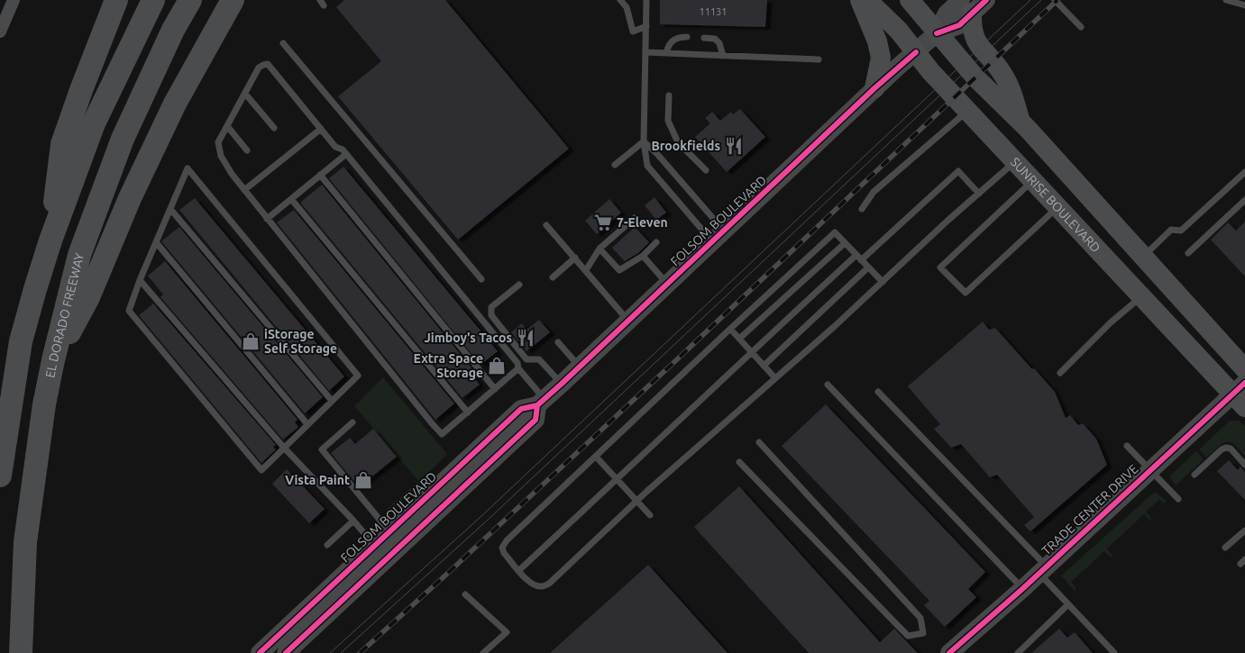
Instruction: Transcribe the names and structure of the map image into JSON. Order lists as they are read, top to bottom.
{
  "streets": {
    "highway": ["EL DORADO FREEWAY"],
    "main road": ["SUNRISE BOULEVARD", "FOLSOM BOULEVARD", "TRADE CENTER DRIVE"]
  },
  "crossings": [
    ["SUNRISE BOULEVARD", "FOLSOM BOULEVARD"],
    ["SUNRISE BOULEVARD", "TRADE CENTER DRIVE"]
  ],
  "places": {
    "restaurant": ["Brookfields", "Jimboy's Tacos"],
    "supermarket": ["7-Eleven"],
    "shop": ["iStorage Self Storage", "Extra Space Storage", "Vista Paint"]
  },
  "house_numbers": ["11131"]
}
